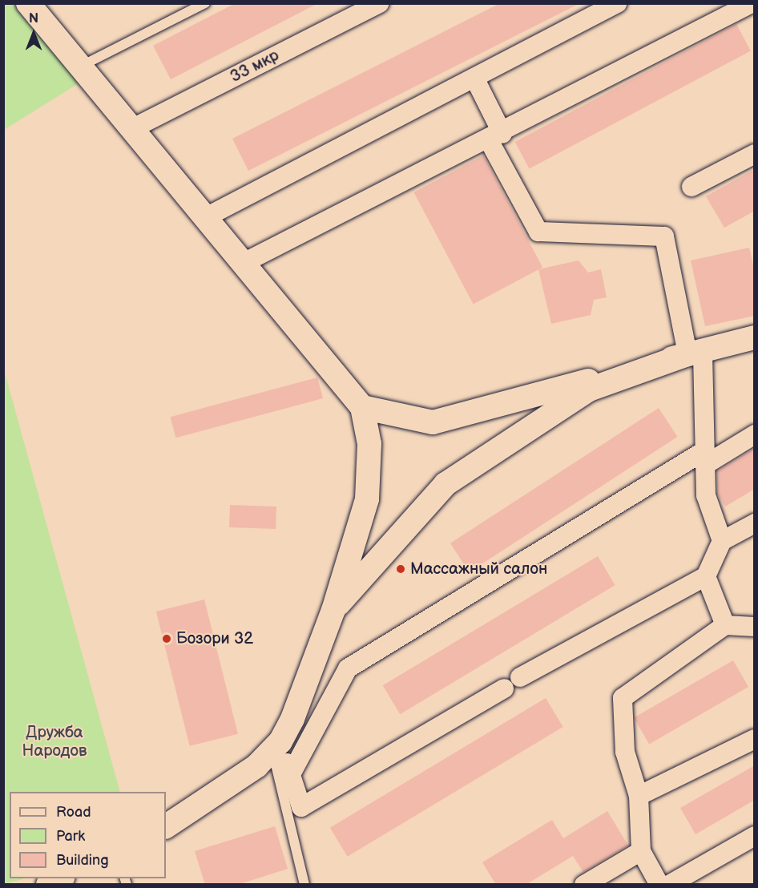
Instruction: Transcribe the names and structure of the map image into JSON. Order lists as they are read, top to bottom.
{
  "streets": {
    "street": ["33 мкр"]
  },
  "parks": ["Дружба Народов"],
  "places": ["Массажный салон", "Бозори 32"],
  "legend": ["Road", "Park", "Building"],
  "north": "top"
}
